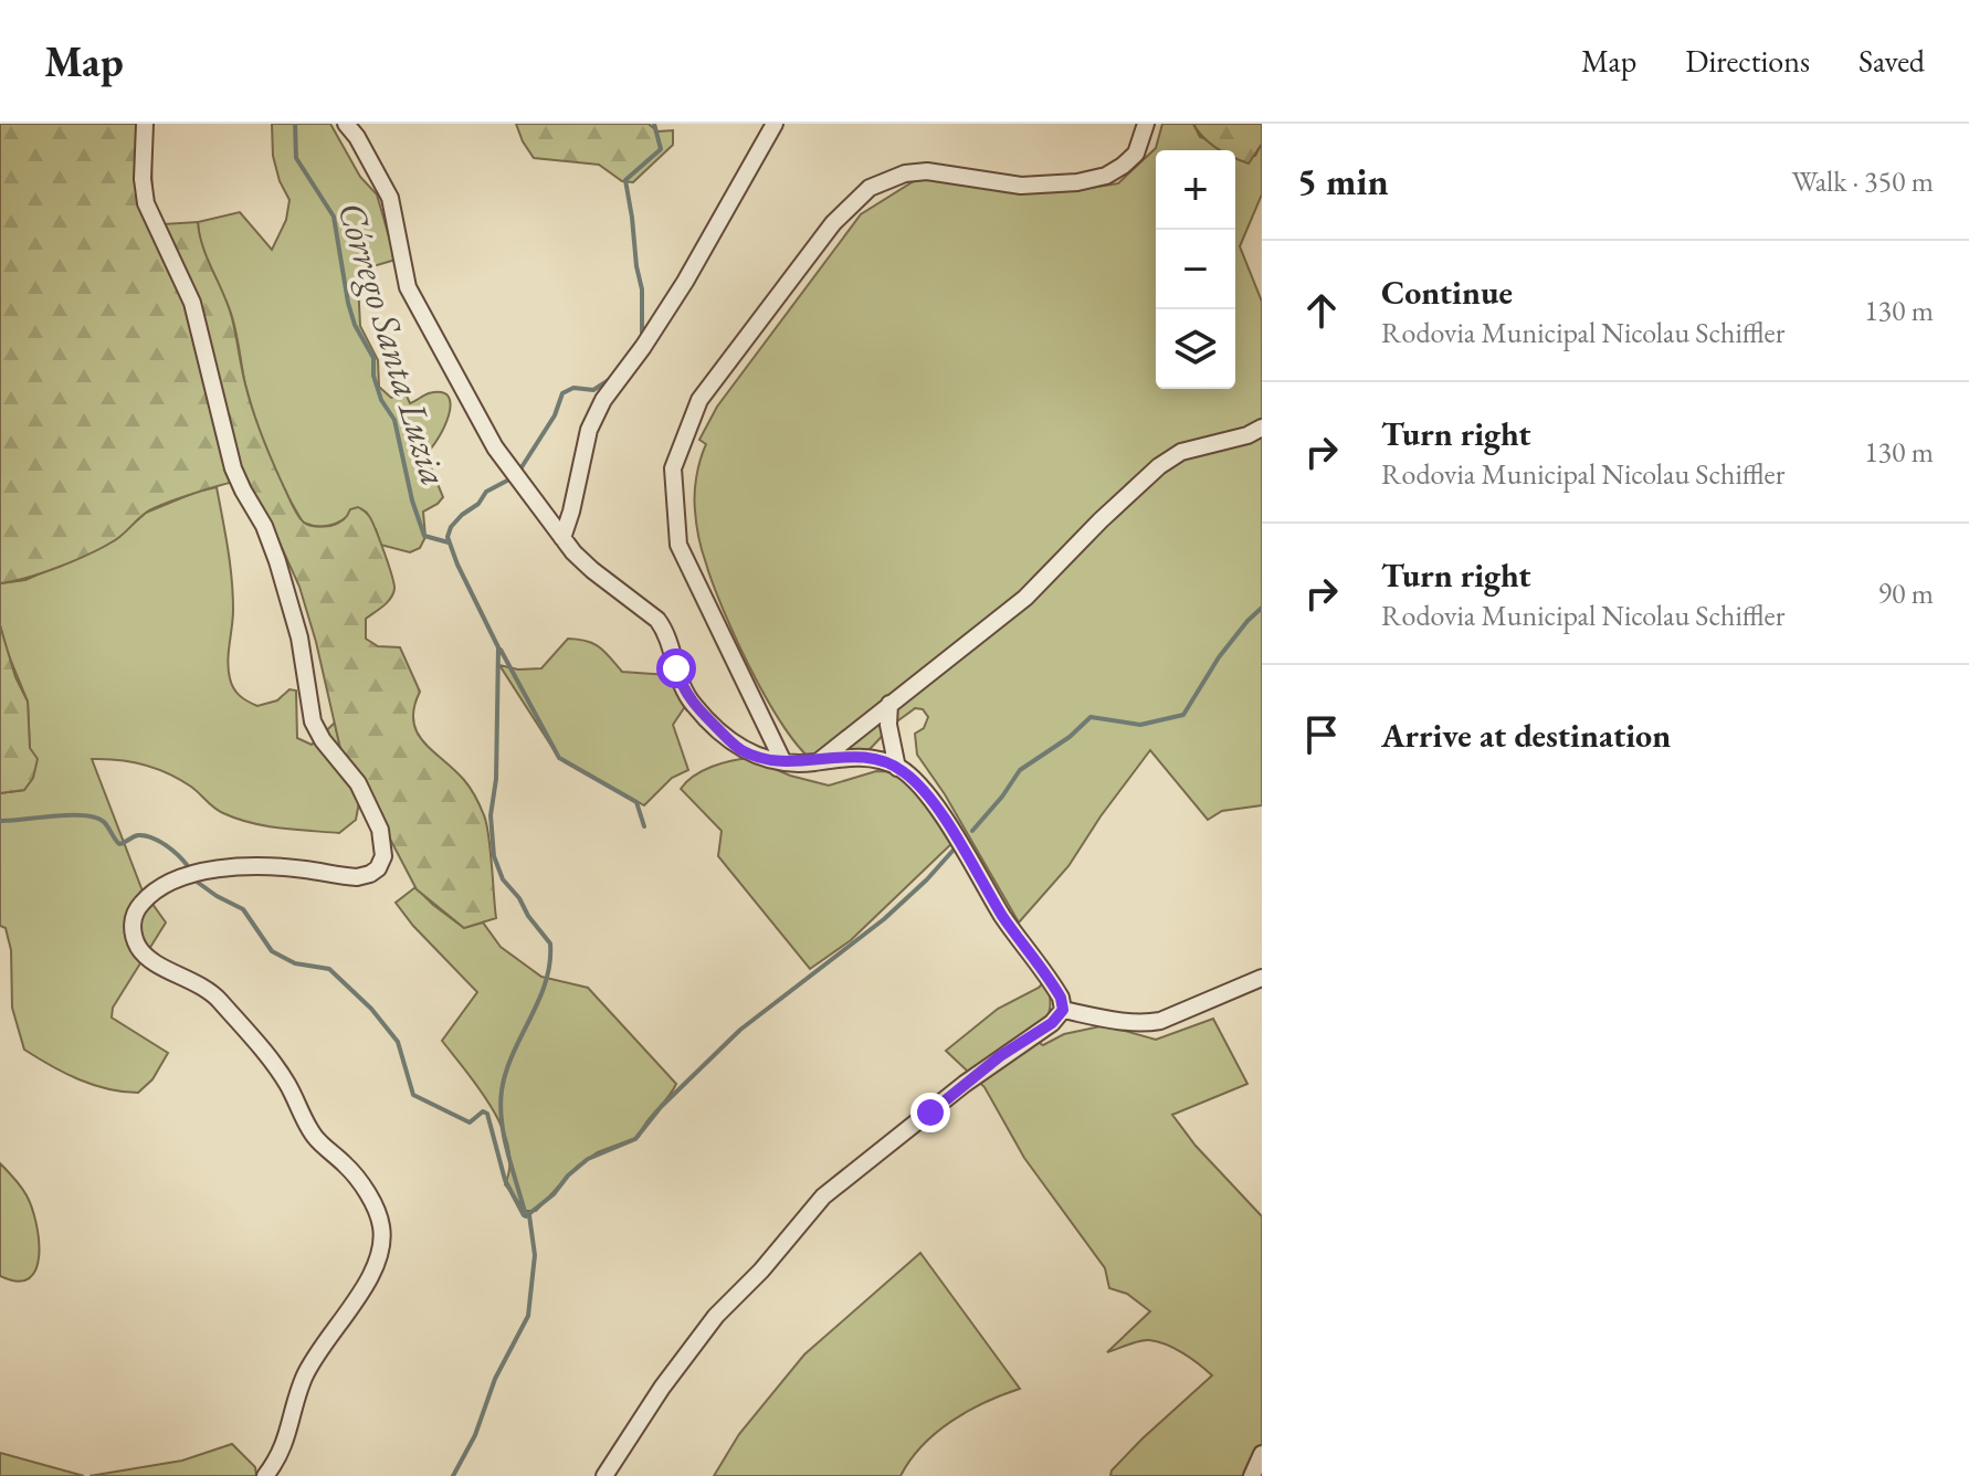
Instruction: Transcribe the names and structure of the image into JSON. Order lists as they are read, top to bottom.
{
  "water": ["Córrego Santa Luzia"],
  "page": {
    "header": "Map",
    "nav": ["Map", "Directions", "Saved"],
    "heading": ["5 min", "Walk · 350 m"],
    "map_buttons": ["+", "−"],
    "list": [
      ["Continue", "Rodovia Municipal Nicolau Schiffler", "130 m"],
      ["Turn right", "Rodovia Municipal Nicolau Schiffler", "130 m"],
      ["Turn right", "Rodovia Municipal Nicolau Schiffler", "90 m"],
      "Arrive at destination"
    ]
  }
}
